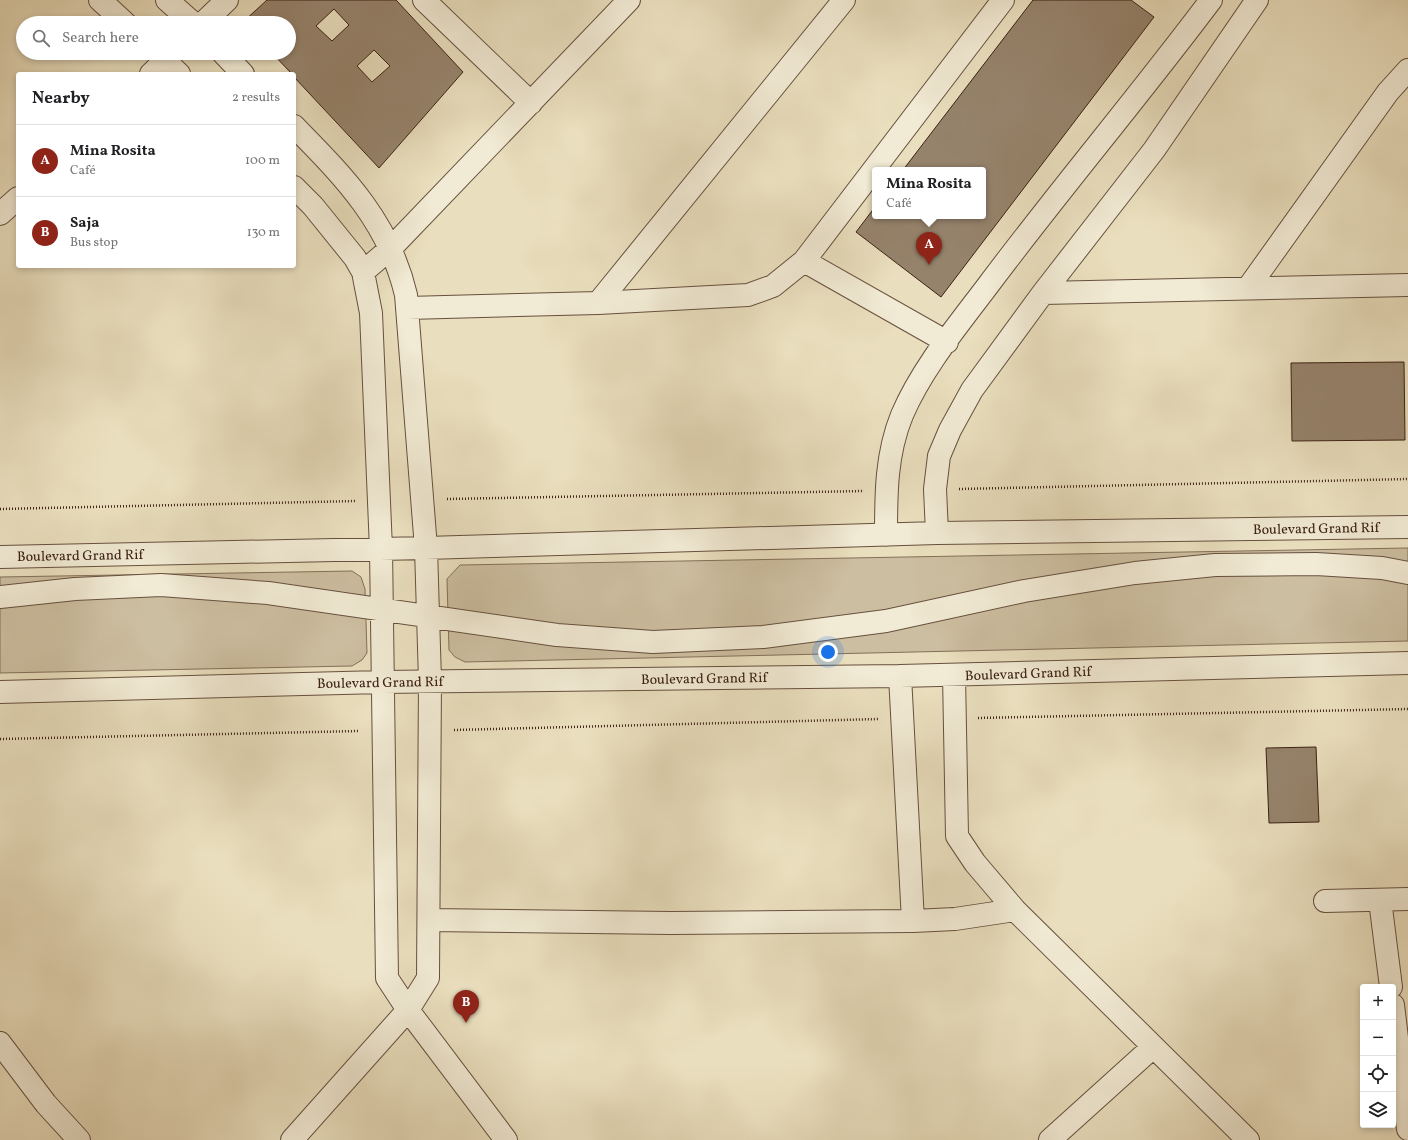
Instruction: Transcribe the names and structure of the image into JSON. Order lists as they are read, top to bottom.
{
  "streets": {
    "street": ["Boulevard Grand Rif"]
  },
  "page": {
    "search": "Search here",
    "heading": ["Nearby", "2 results"],
    "list": [
      {
        "mark": "A",
        "name": "Mina Rosita",
        "note": "Café",
        "value": "100 m"
      },
      {
        "mark": "B",
        "name": "Saja",
        "note": "Bus stop",
        "value": "130 m"
      }
    ],
    "popup": ["Mina Rosita", "Café"],
    "pins": ["A", "B"],
    "map_buttons": ["+", "−"]
  }
}
